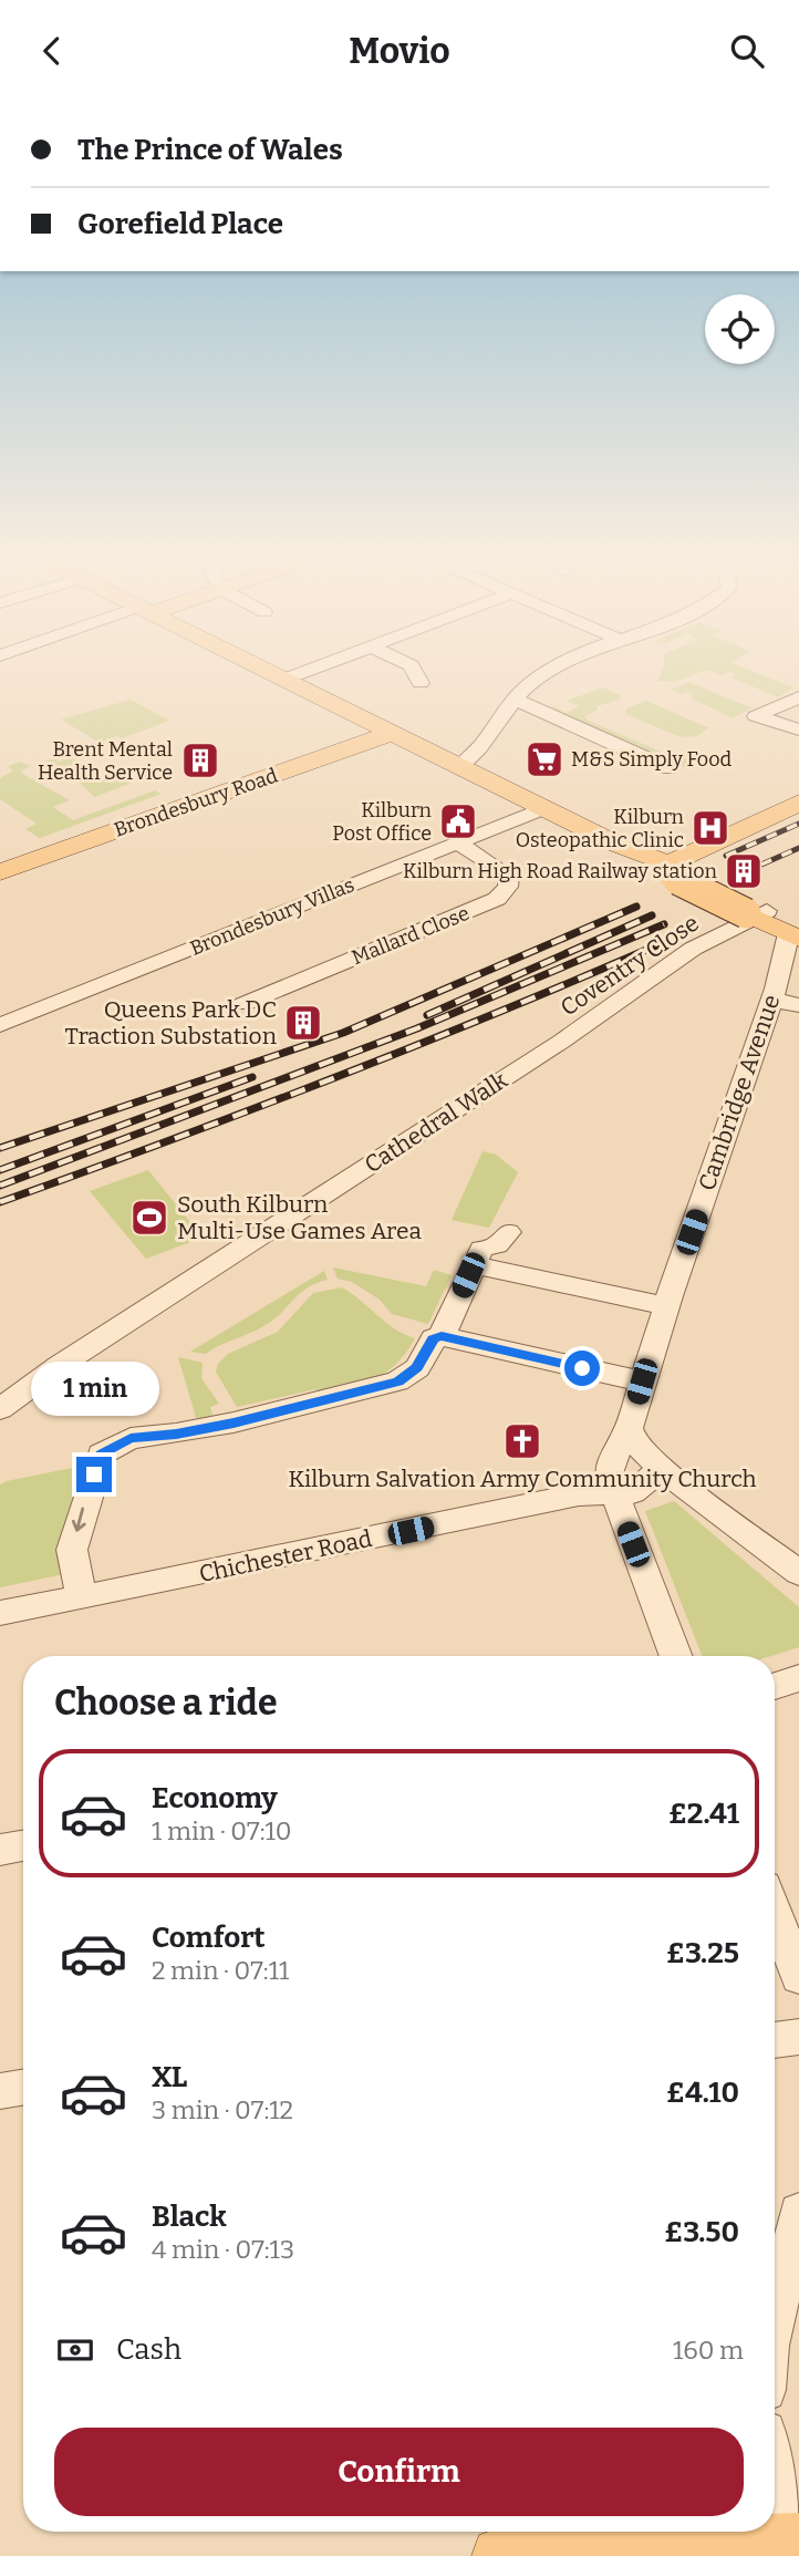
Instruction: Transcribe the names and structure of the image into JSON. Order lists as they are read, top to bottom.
{
  "streets": {
    "main road": ["Brondesbury Road"],
    "street": [
      "Brondesbury Villas",
      "Mallard Close",
      "Coventry Close",
      "Cambridge Avenue",
      "Cathedral Walk",
      "Chichester Road"
    ]
  },
  "crossings": [
    ["Brondesbury Villas", "Mallard Close"],
    ["Coventry Close", "Cambridge Avenue"],
    ["Coventry Close", "Cathedral Walk"],
    ["Cambridge Avenue", "Chichester Road"]
  ],
  "places": {
    "supermarket": ["M&S Simply Food"],
    "building": ["Brent Mental Health Service", "Kilburn High Road Railway station", "Queens Park DC Traction Substation"],
    "public building": ["Kilburn Post Office"],
    "hospital": ["Kilburn Osteopathic Clinic"],
    "sports": ["South Kilburn Multi-Use Games Area"],
    "church": ["Kilburn Salvation Army Community Church"]
  },
  "page": {
    "header": "Movio",
    "banner": ["The Prince of Wales", "Gorefield Place"],
    "bubble": "1 min",
    "heading": "Choose a ride",
    "list": [
      {
        "name": "Economy",
        "note": "1 min · 07:10",
        "value": "£2.41"
      },
      {
        "name": "Comfort",
        "note": "2 min · 07:11",
        "value": "£3.25"
      },
      {
        "name": "XL",
        "note": "3 min · 07:12",
        "value": "£4.10"
      },
      {
        "name": "Black",
        "note": "4 min · 07:13",
        "value": "£3.50"
      }
    ],
    "pay": ["Cash", "160 m"],
    "buttons": "Confirm"
  }
}
